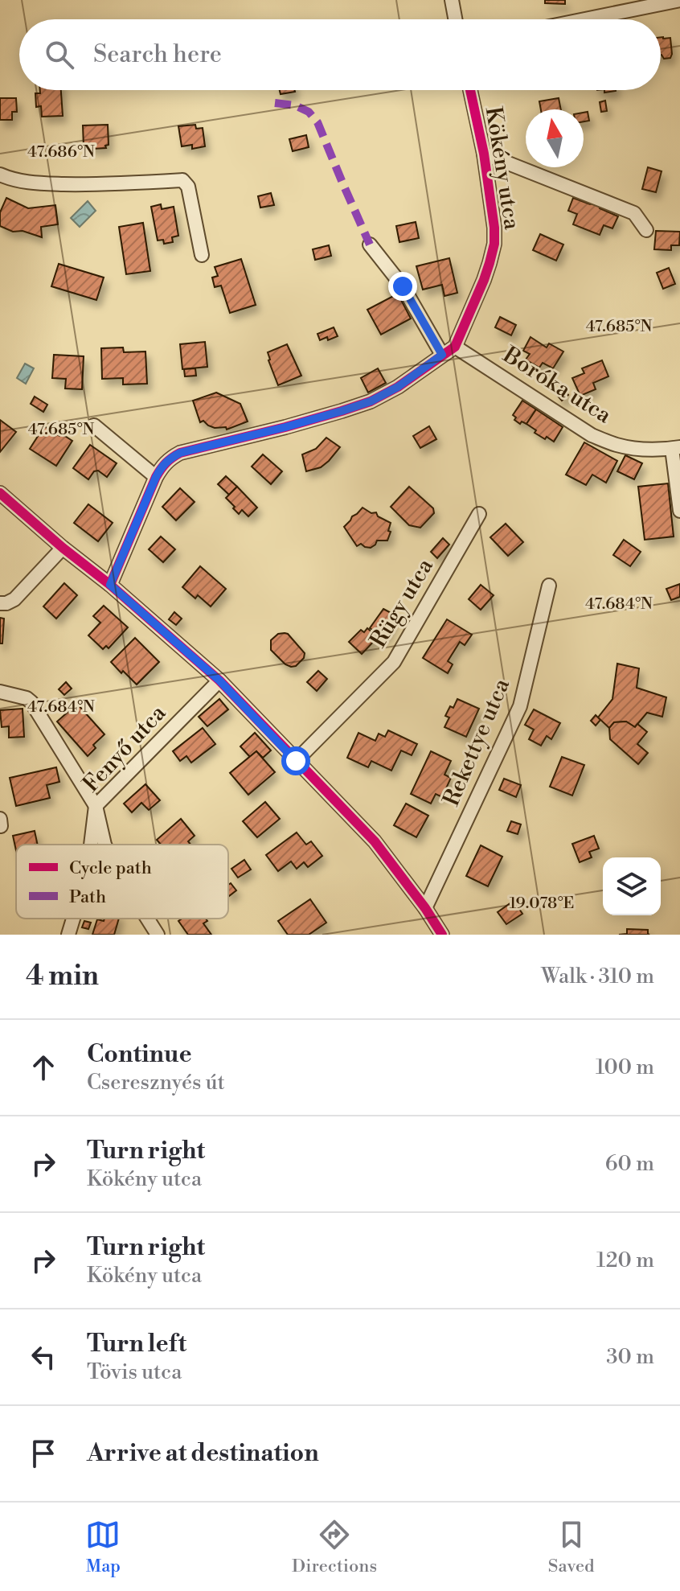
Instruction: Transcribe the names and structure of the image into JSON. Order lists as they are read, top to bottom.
{
  "streets": {
    "street": [
      "Kökény utca",
      "Boróka utca",
      "Rügy utca",
      "Rekettye utca",
      "Fenyő utca"
    ]
  },
  "crossings": [
    ["Kökény utca", "Boróka utca"]
  ],
  "legend": ["Cycle path", "Path"],
  "north": "top",
  "page": {
    "search": "Search here",
    "heading": ["4 min", "Walk · 310 m"],
    "list": [
      ["Continue", "Cseresznyés út", "100 m"],
      ["Turn right", "Kökény utca", "60 m"],
      ["Turn right", "Kökény utca", "120 m"],
      ["Turn left", "Tövis utca", "30 m"],
      "Arrive at destination"
    ],
    "nav": ["Map", "Directions", "Saved"]
  },
  "coordinates": [
    "47.686°N",
    "47.685°N",
    "47.684°N",
    "19.078°E"
  ]
}
